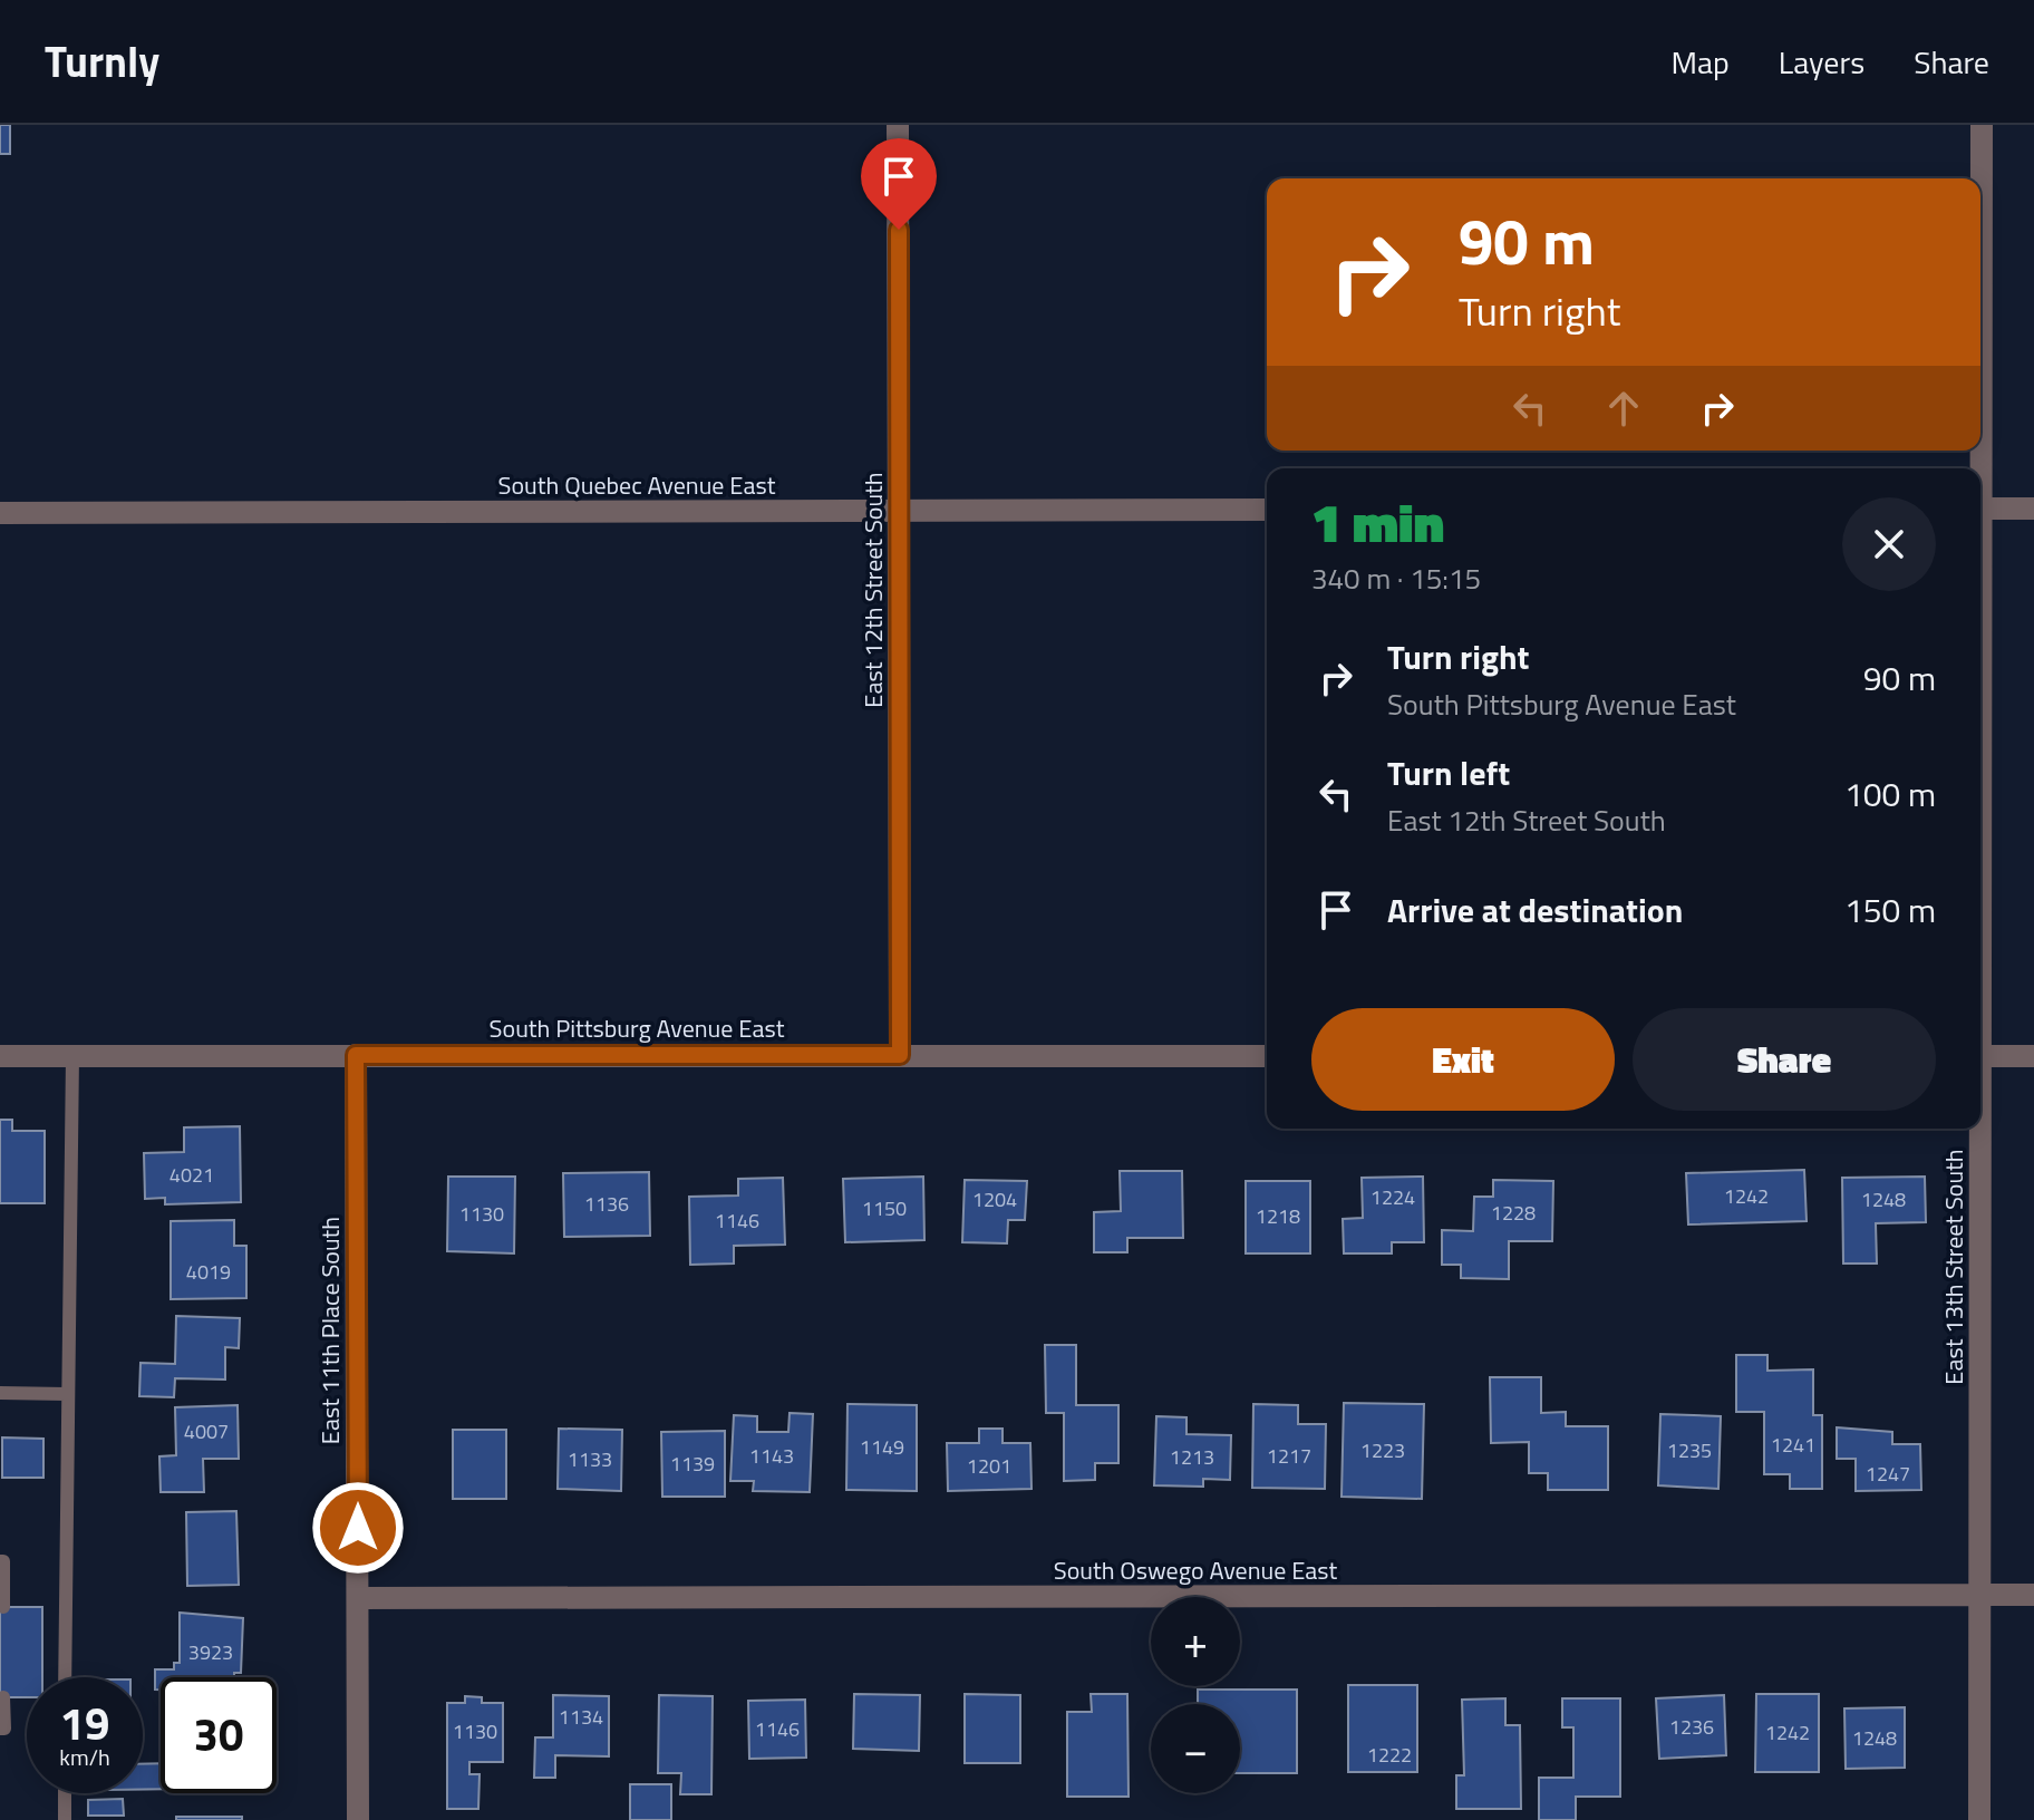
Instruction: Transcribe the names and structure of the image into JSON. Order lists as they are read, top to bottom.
{
  "streets": {
    "street": [
      "South Quebec Avenue East",
      "East 12th Street South",
      "South Pittsburg Avenue East",
      "East 13th Street South",
      "East 11th Place South",
      "South Oswego Avenue East"
    ]
  },
  "crossings": [
    ["South Quebec Avenue East", "East 12th Street South"],
    ["East 12th Street South", "South Pittsburg Avenue East"],
    ["South Pittsburg Avenue East", "East 11th Place South"],
    ["East 13th Street South", "South Oswego Avenue East"],
    ["East 11th Place South", "South Oswego Avenue East"]
  ],
  "house_numbers": [
    "4021",
    "1242",
    "1224",
    "1204",
    "1248",
    "1136",
    "1150",
    "1228",
    "1130",
    "1218",
    "1146",
    "4019",
    "4007",
    "1241",
    "1149",
    "1223",
    "1235",
    "1143",
    "1217",
    "1213",
    "1133",
    "1139",
    "1201",
    "1247",
    "3923",
    "1134",
    "1236",
    "1146",
    "1130",
    "1242",
    "1248",
    "1222"
  ],
  "page": {
    "header": "Turnly",
    "nav": ["Map", "Layers", "Share"],
    "turn": ["90 m", "Turn right"],
    "heading": ["1 min", "340 m · 15:15"],
    "list": [
      {
        "name": "Turn right",
        "note": "South Pittsburg Avenue East",
        "value": "90 m"
      },
      {
        "name": "Turn left",
        "note": "East 12th Street South",
        "value": "100 m"
      },
      {
        "name": "Arrive at destination",
        "value": "150 m"
      }
    ],
    "buttons": ["Exit", "Share"],
    "map_buttons": ["+", "−"],
    "speed": "19 km/h",
    "limit": "30"
  }
}
